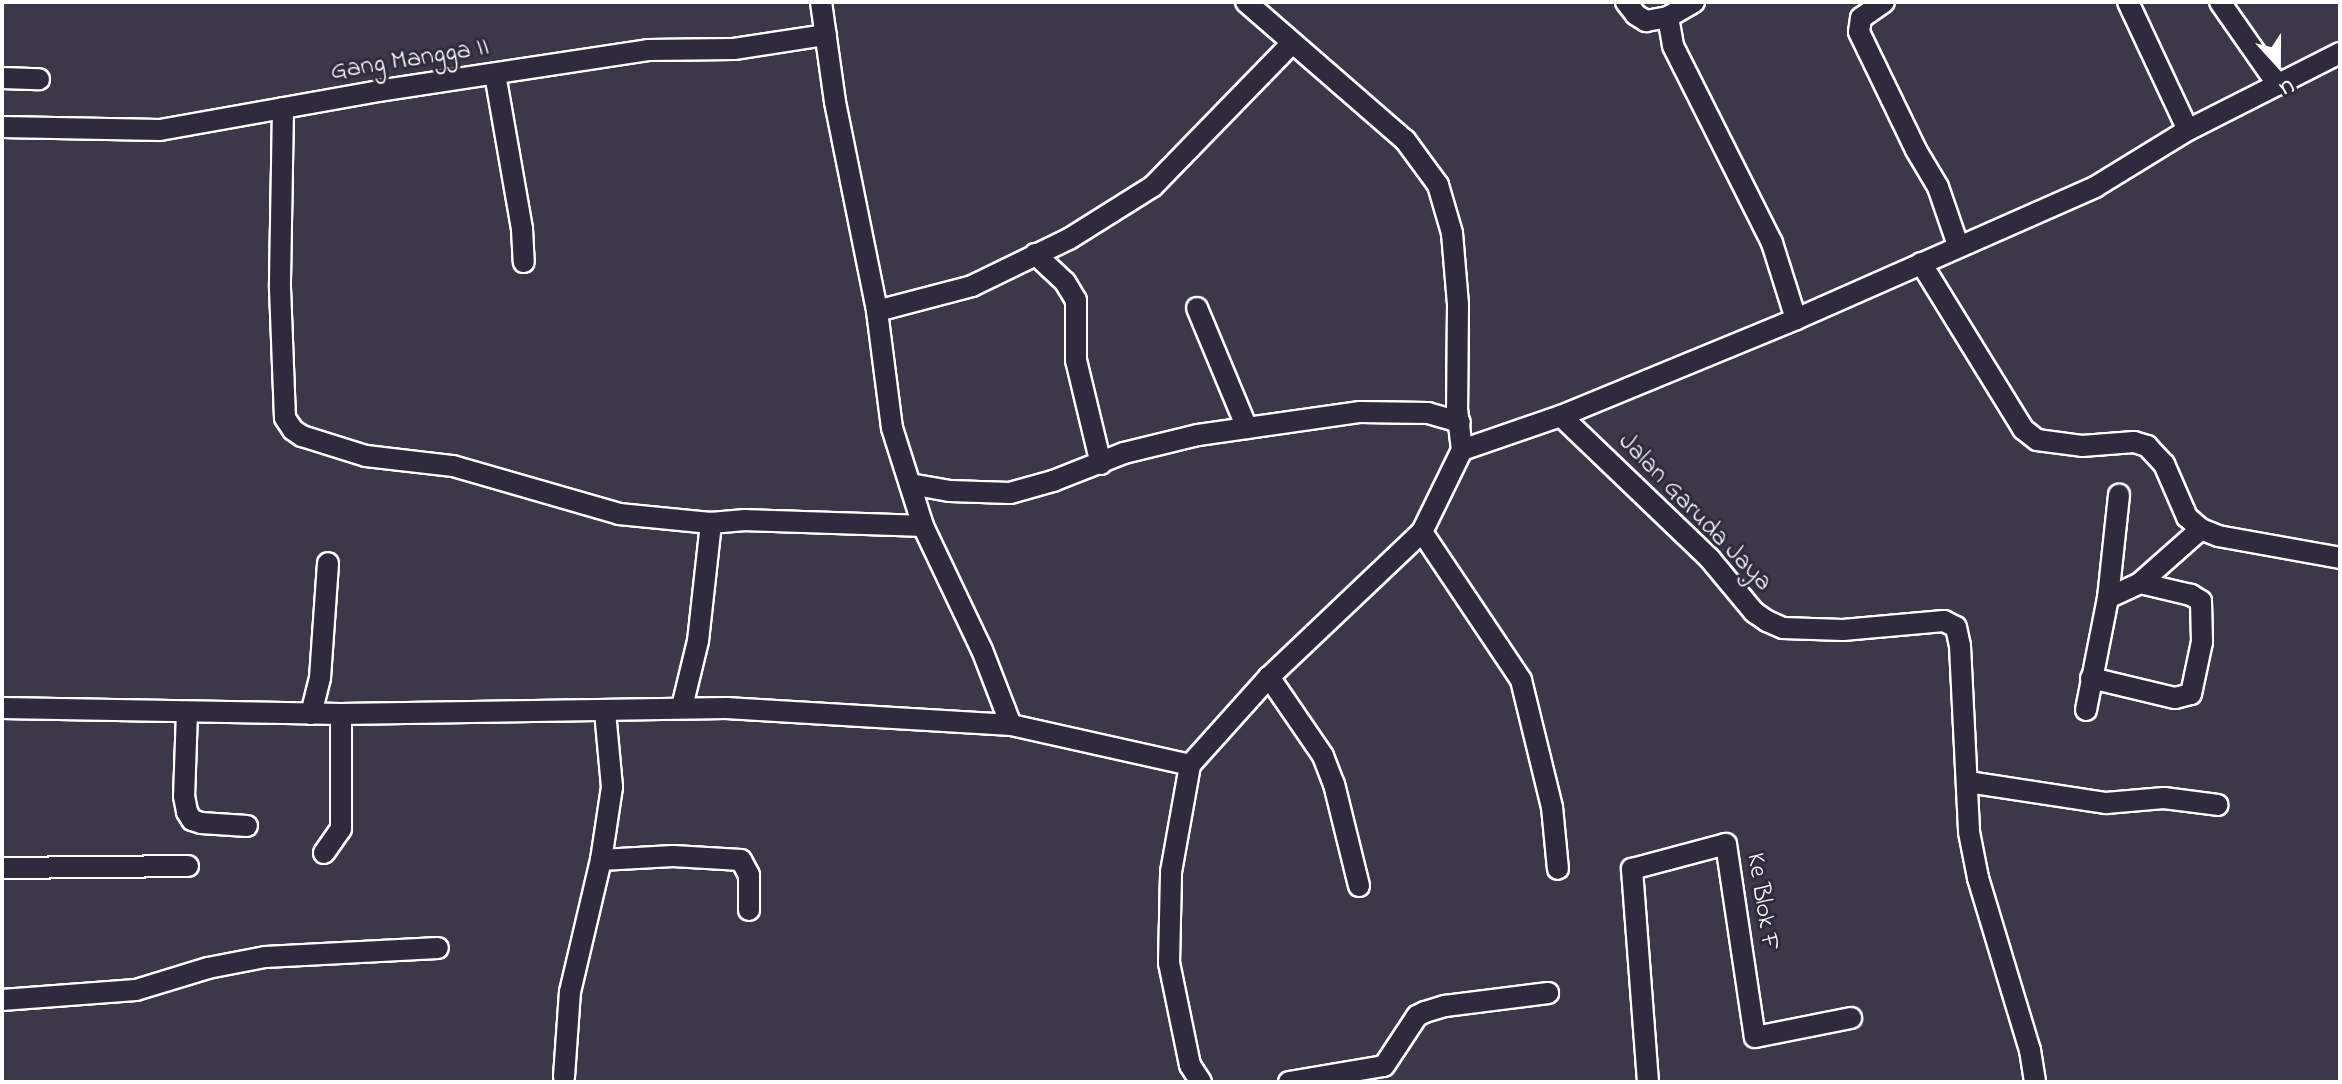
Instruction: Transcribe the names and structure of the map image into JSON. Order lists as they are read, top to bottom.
{
  "streets": {
    "street": ["Gang Mangga II", "Jalan Garuda Jaya", "Ke Blok F"]
  },
  "north": "bottom"
}
